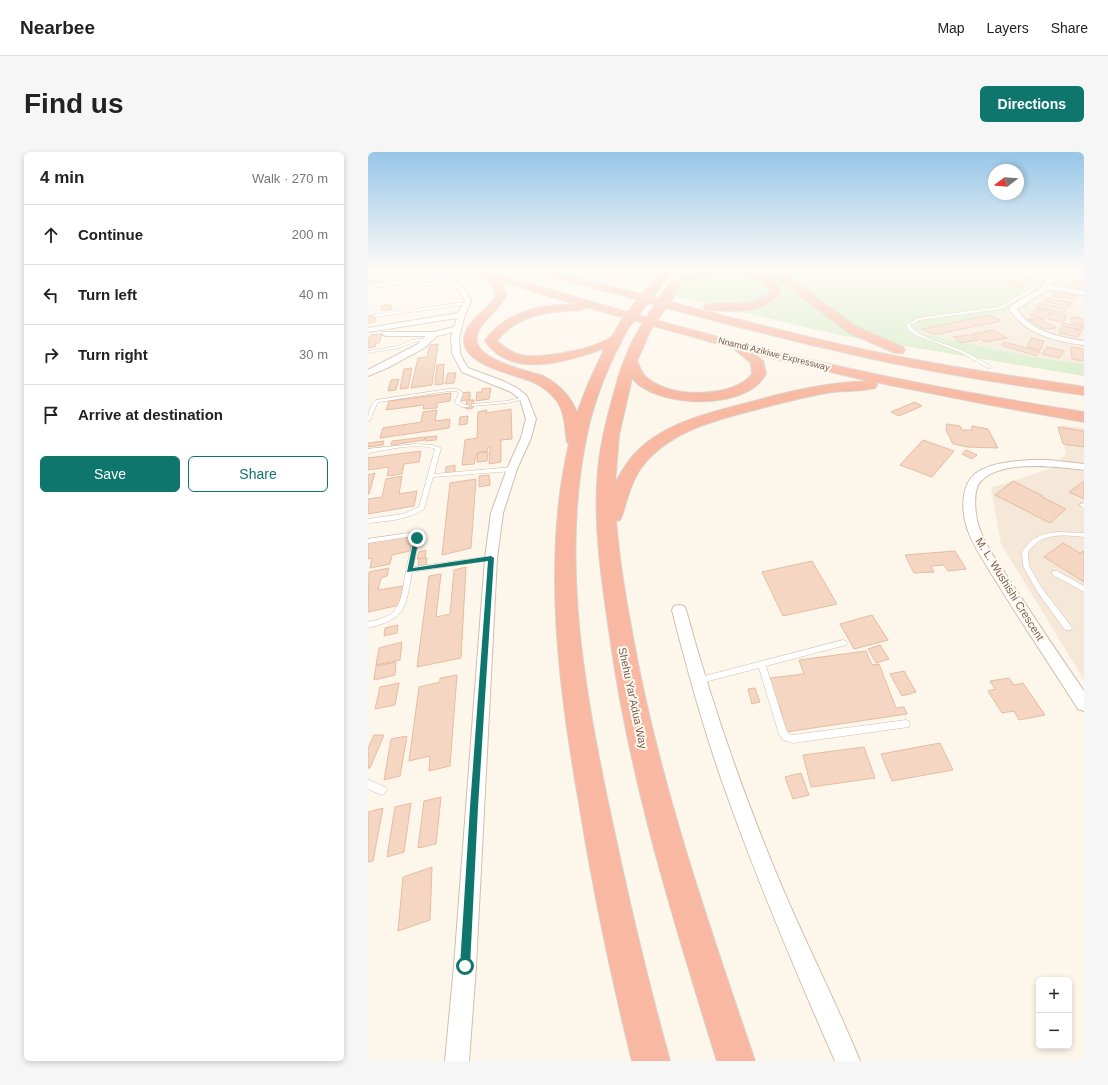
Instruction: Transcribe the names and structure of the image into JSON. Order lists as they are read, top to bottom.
{
  "streets": {
    "highway": ["Nnamdi Azikiwe Expressway", "Shehu Yar'Adua Way"],
    "street": ["M. L. Wushishi Crescent"]
  },
  "north": "left",
  "page": {
    "header": "Nearbee",
    "nav": ["Map", "Layers", "Share"],
    "buttons": [
      "Directions",
      ["Save", "Share"]
    ],
    "title": "Find us",
    "heading": ["4 min", "Walk · 270 m"],
    "list": [
      ["Continue", "200 m"],
      ["Turn left", "40 m"],
      ["Turn right", "30 m"],
      "Arrive at destination"
    ],
    "map_buttons": ["+", "−"]
  }
}
